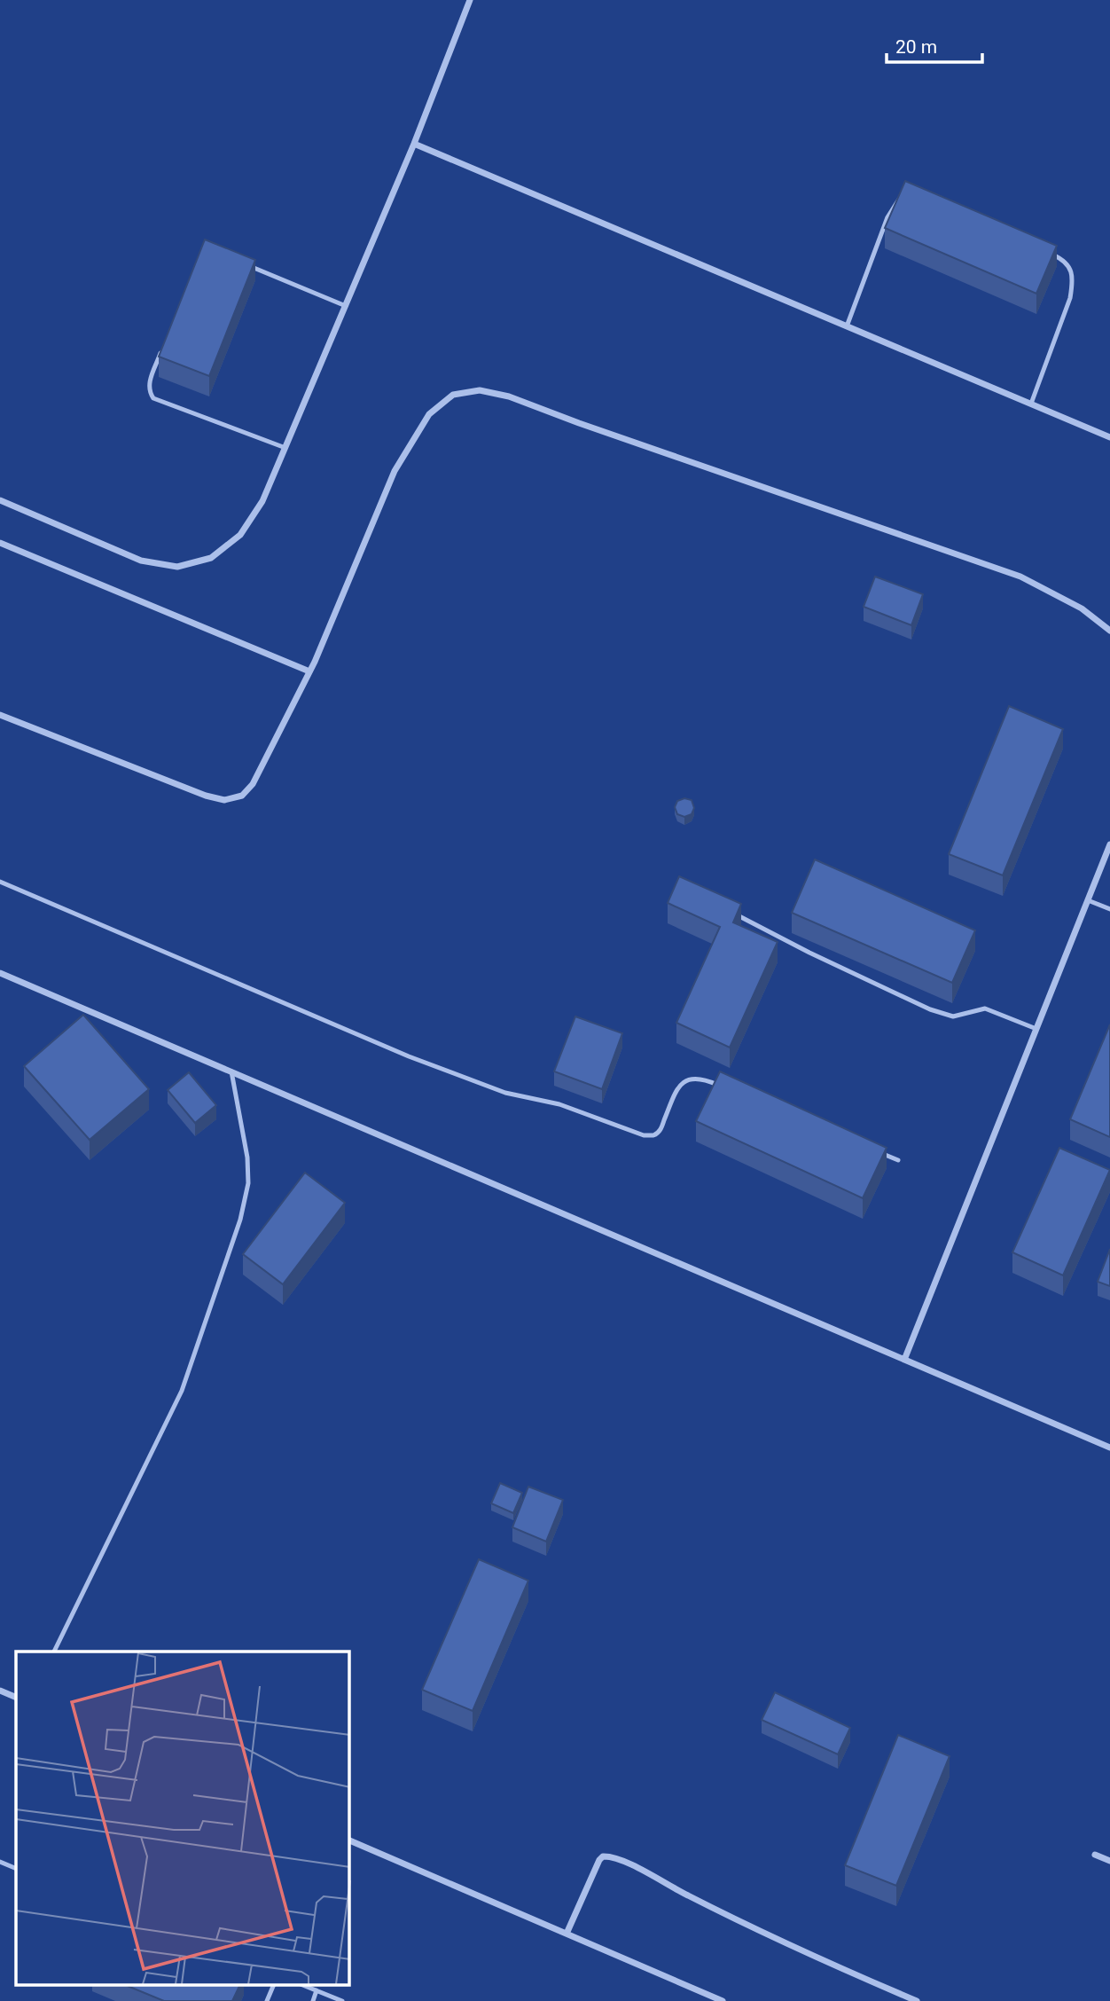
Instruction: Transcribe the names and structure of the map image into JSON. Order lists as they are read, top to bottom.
{
  "scale_bar": "20 m"
}
